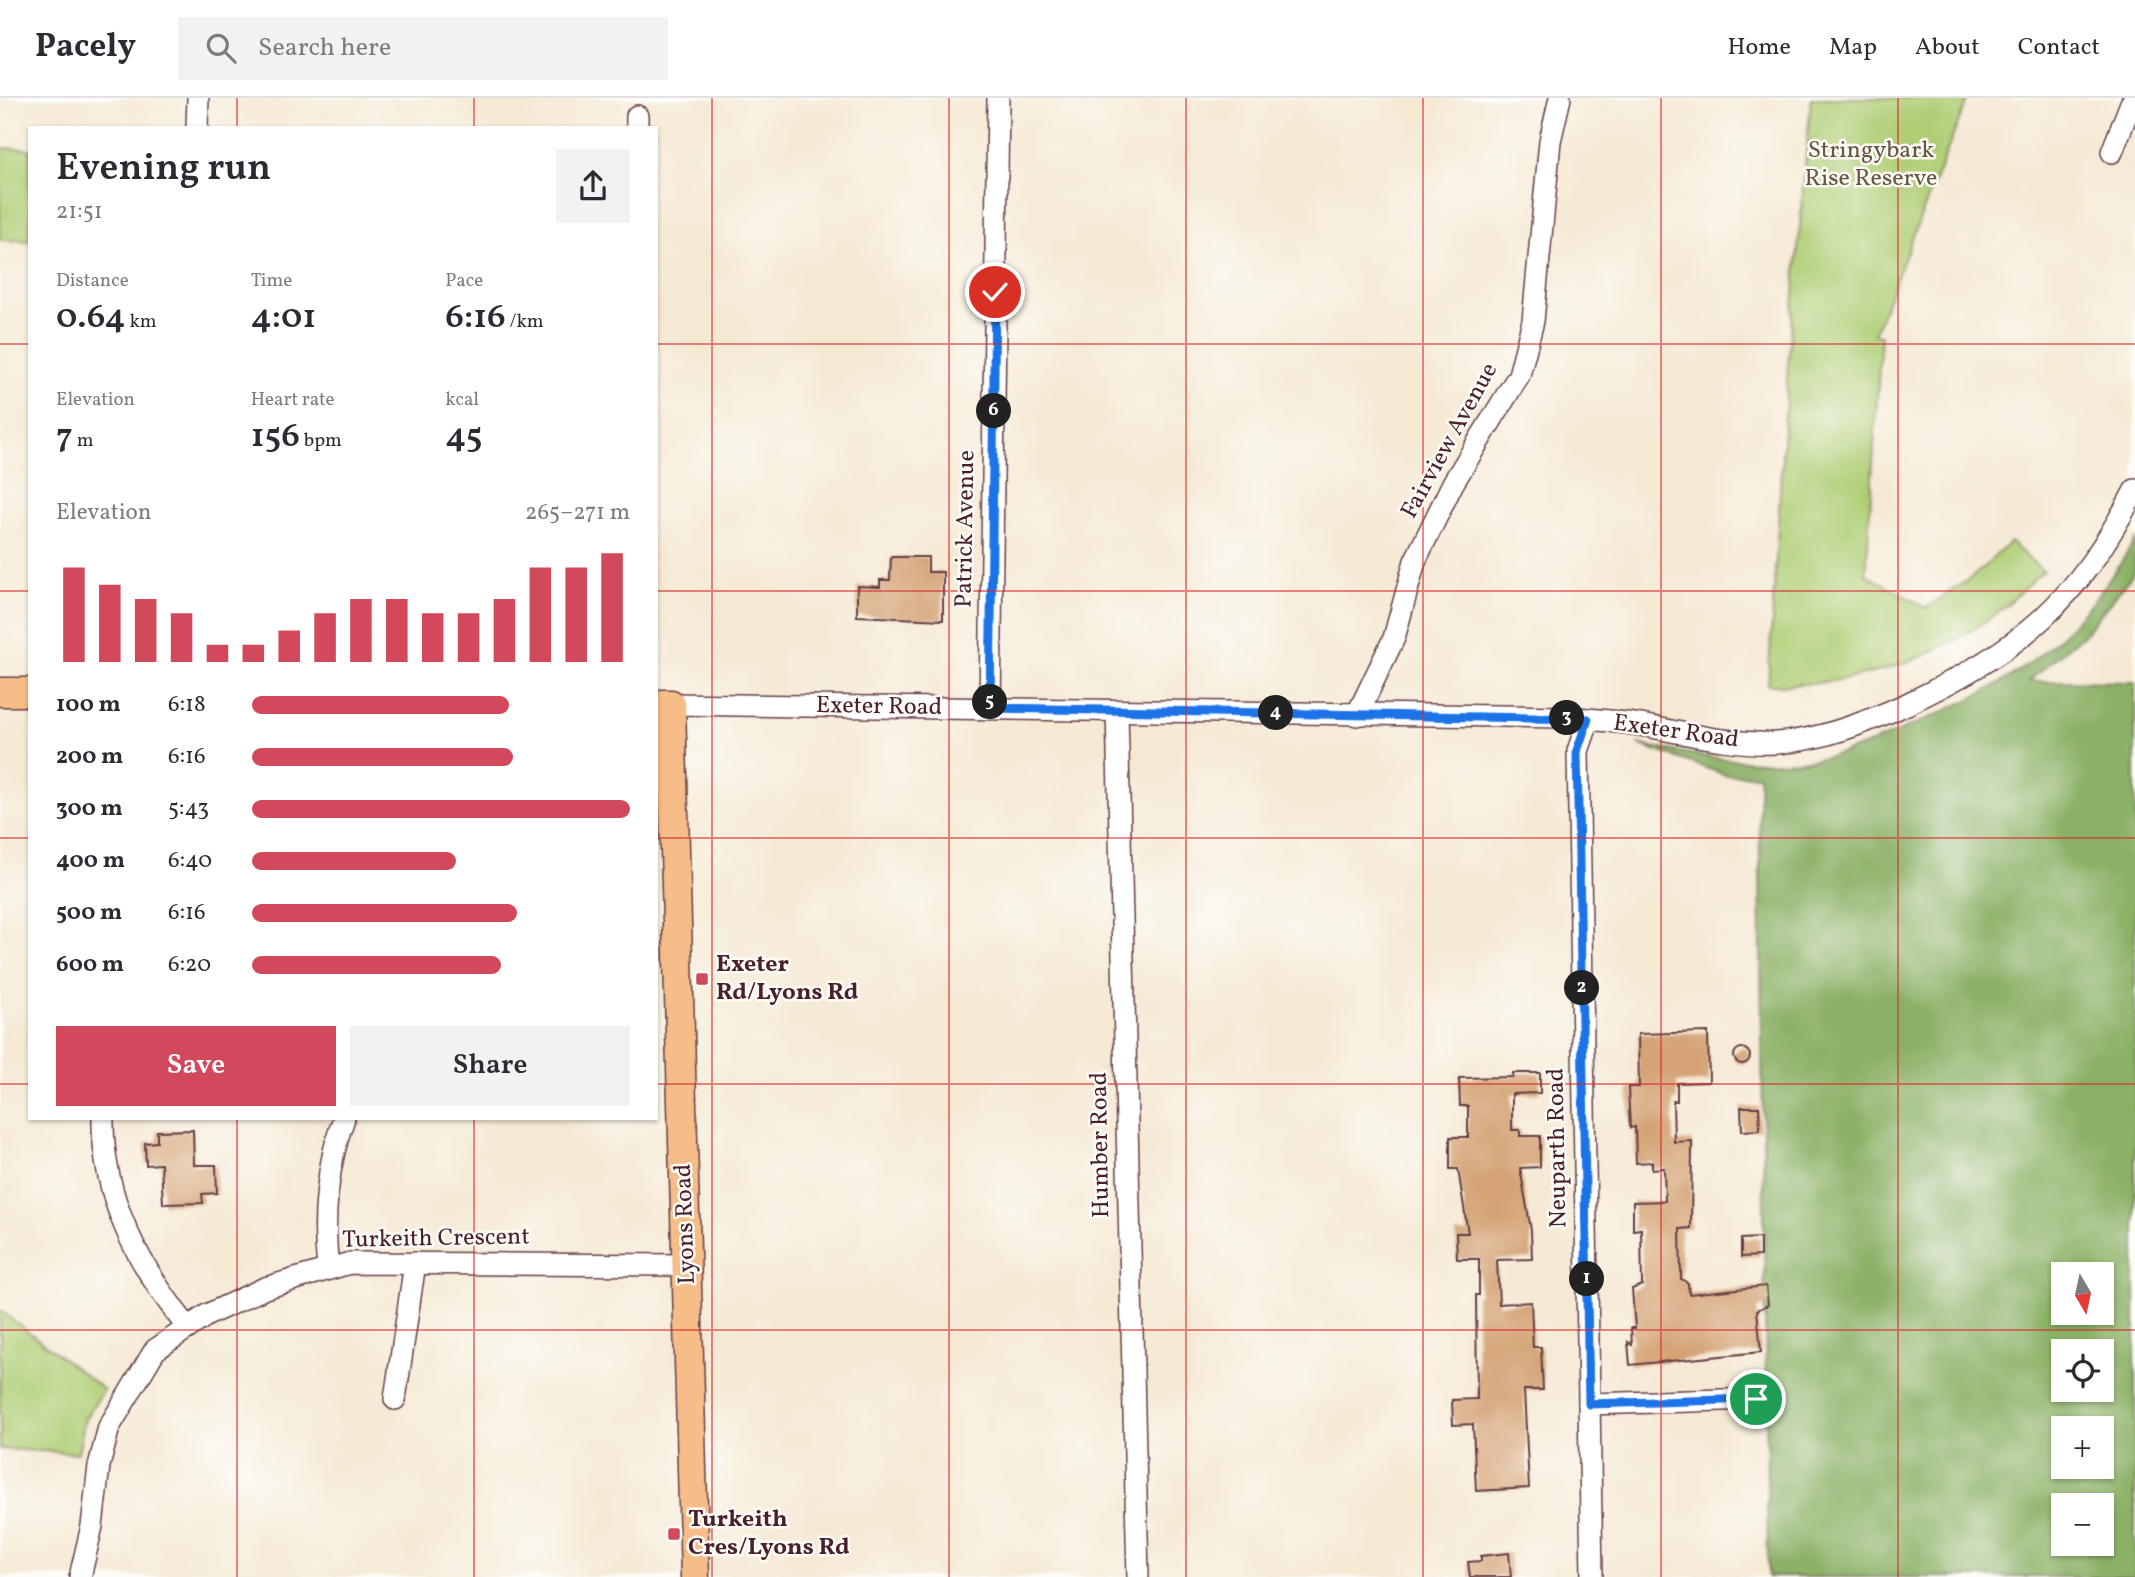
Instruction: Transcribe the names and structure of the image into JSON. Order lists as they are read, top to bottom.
{
  "streets": {
    "main road": ["Lyons Road"],
    "street": [
      "Fairview Avenue",
      "Patrick Avenue",
      "Exeter Road",
      "Humber Road",
      "Neuparth Road",
      "Turkeith Crescent"
    ]
  },
  "crossings": [
    ["Fairview Avenue", "Exeter Road"],
    ["Patrick Avenue", "Exeter Road"],
    ["Exeter Road", "Humber Road"],
    ["Exeter Road", "Neuparth Road"],
    ["Exeter Road", "Lyons Road"],
    ["Lyons Road", "Turkeith Crescent"]
  ],
  "parks": ["Stringybark Rise Reserve"],
  "places": {
    "transit": ["Exeter Rd/Lyons Rd", "Turkeith Cres/Lyons Rd"]
  },
  "north": "bottom",
  "page": {
    "header": "Pacely",
    "search": "Search here",
    "nav": [
      "Home",
      "Map",
      "About",
      "Contact"
    ],
    "heading": ["Evening run", "21:51"],
    "stats": [
      ["Distance", "0.64 km"],
      ["Time", "4:01"],
      ["Pace", "6:16 /km"],
      ["Elevation", "7 m"],
      ["Heart rate", "156 bpm"],
      ["kcal", "45"]
    ],
    "pins": [
      "6",
      "5",
      "4",
      "3",
      "2",
      "1"
    ],
    "chart": ["Elevation", "265–271 m"],
    "list": [
      {
        "name": "100 m",
        "note": "6:18"
      },
      {
        "name": "200 m",
        "note": "6:16"
      },
      {
        "name": "300 m",
        "note": "5:43"
      },
      {
        "name": "400 m",
        "note": "6:40"
      },
      {
        "name": "500 m",
        "note": "6:16"
      },
      {
        "name": "600 m",
        "note": "6:20"
      }
    ],
    "buttons": ["Save", "Share"],
    "map_buttons": ["+", "−"]
  }
}
